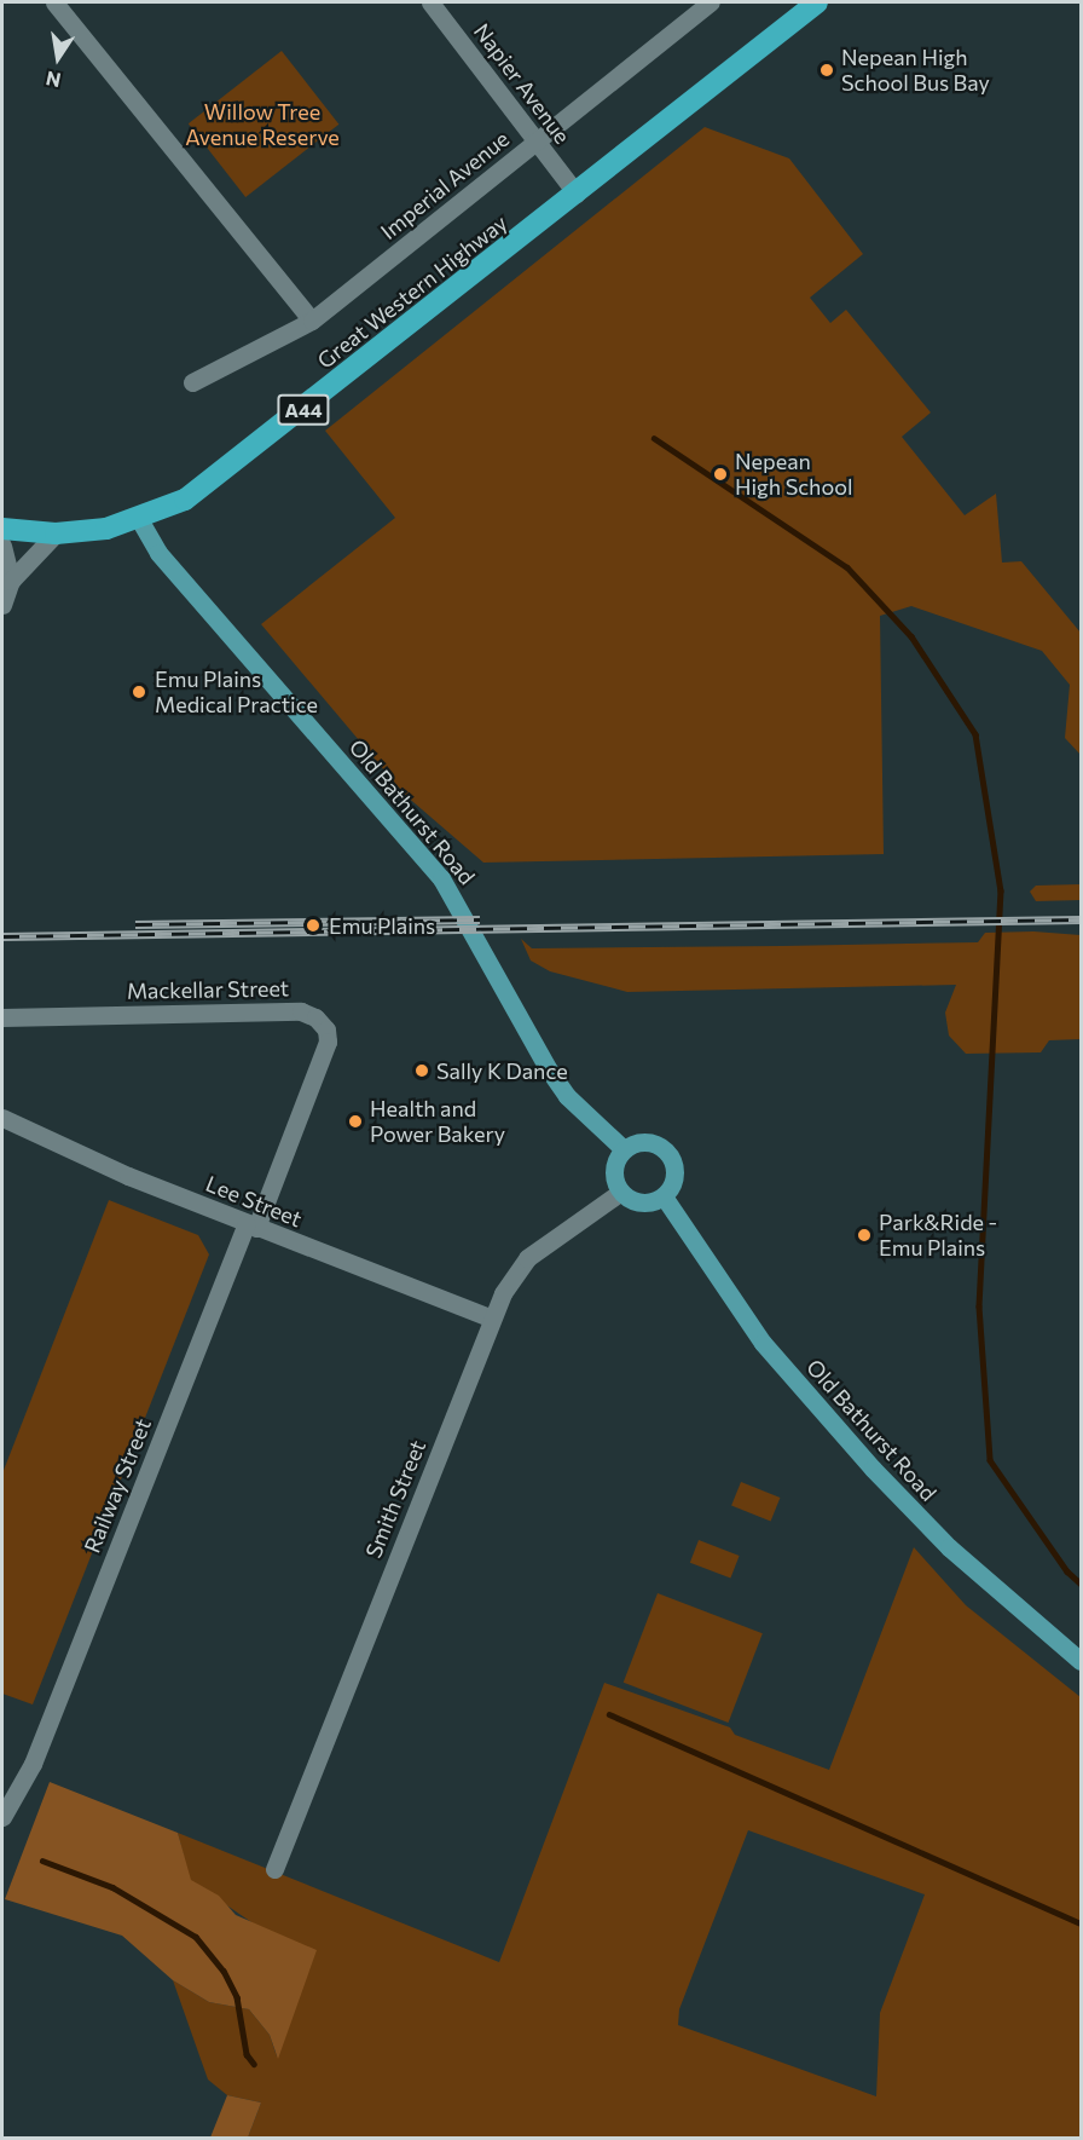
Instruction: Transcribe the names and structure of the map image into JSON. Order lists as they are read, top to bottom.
{
  "streets": {
    "highway": ["Great Western Highway", "A44"],
    "main road": ["Old Bathurst Road"],
    "street": [
      "Napier Avenue",
      "Imperial Avenue",
      "Mackellar Street",
      "Lee Street",
      "Railway Street",
      "Smith Street"
    ]
  },
  "crossings": [
    ["Napier Avenue", "Imperial Avenue"],
    ["Napier Avenue", "Great Western Highway"],
    ["Great Western Highway", "Old Bathurst Road"],
    ["Old Bathurst Road", "Smith Street"],
    ["Mackellar Street", "Lee Street"],
    ["Mackellar Street", "Railway Street"],
    ["Lee Street", "Railway Street"],
    ["Lee Street", "Smith Street"]
  ],
  "parks": ["Willow Tree Avenue Reserve"],
  "places": [
    "Nepean High School Bus Bay",
    "Nepean High School",
    "Emu Plains Medical Practice",
    "Emu Plains",
    "Sally K Dance",
    "Health and Power Bakery",
    "Park&Ride - Emu Plains"
  ],
  "north": "bottom"
}
